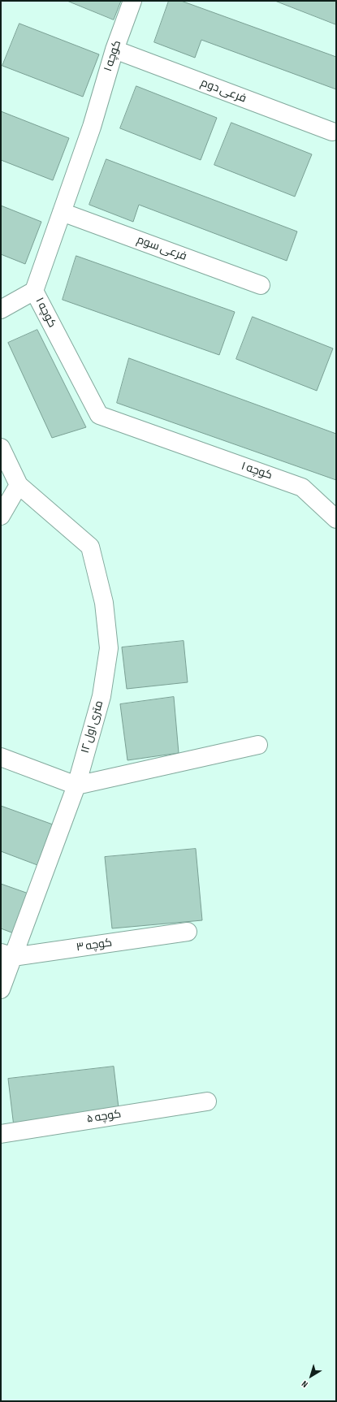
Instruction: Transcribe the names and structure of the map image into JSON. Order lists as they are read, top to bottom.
{
  "streets": {
    "street": [
      "کوچه ۱",
      "فرعی دوم",
      "فرعی سوم",
      "۱۲ متری اول",
      "کوچه ۳",
      "کوچه ۵"
    ]
  },
  "crossings": [
    ["کوچه ۱", "فرعی دوم"],
    ["کوچه ۱", "فرعی سوم"],
    ["۱۲ متری اول", "کوچه ۳"]
  ],
  "north": "bottom left"
}
